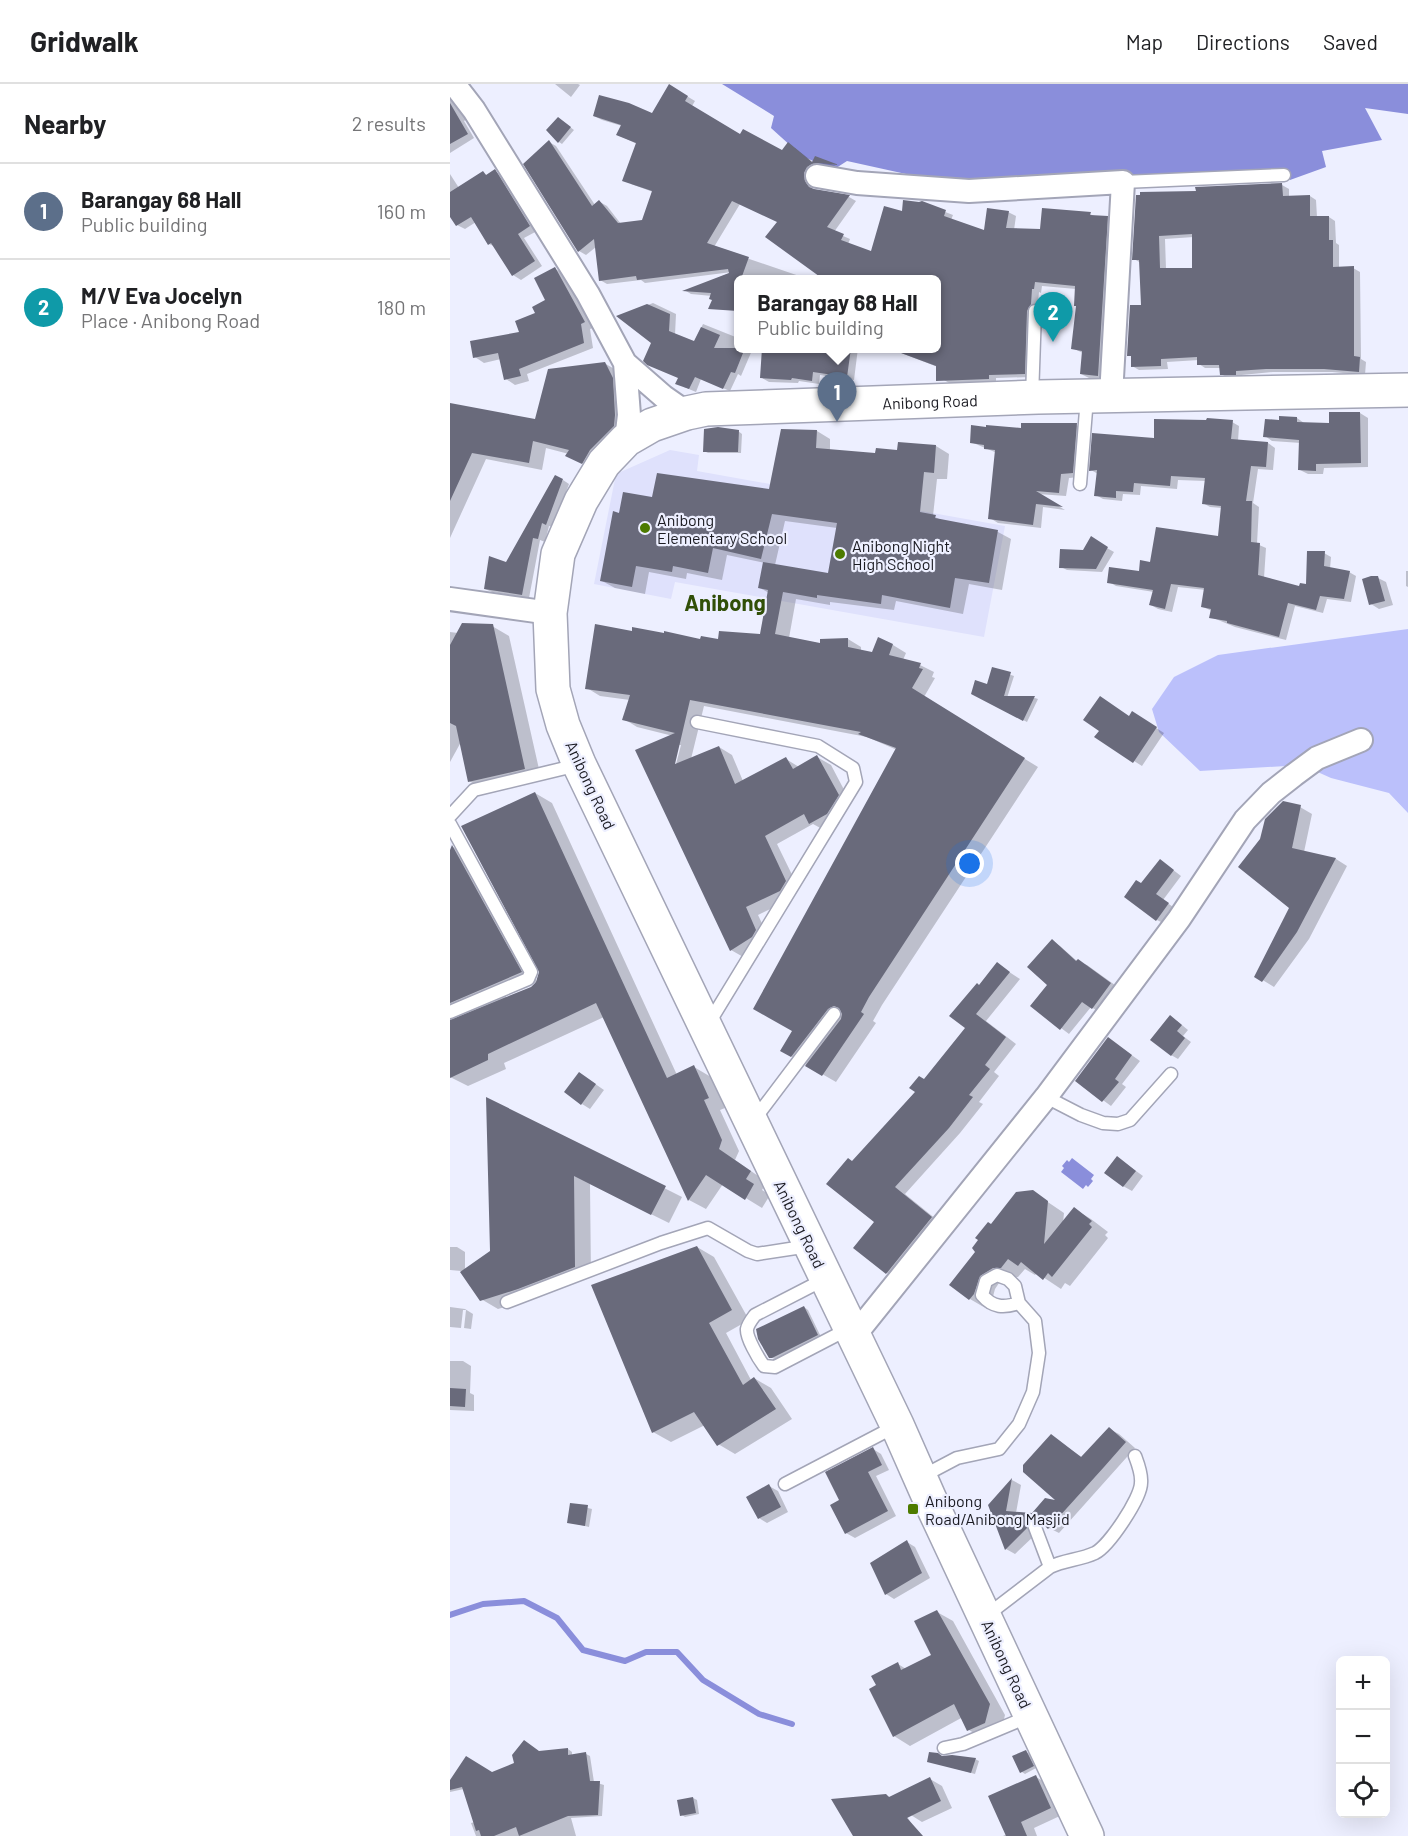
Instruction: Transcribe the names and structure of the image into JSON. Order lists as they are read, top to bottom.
{
  "streets": {
    "main road": ["Anibong Road"]
  },
  "districts": ["Anibong"],
  "places": {
    "other": ["Anibong Elementary School", "Anibong Night High School"],
    "transit": ["Anibong Road/Anibong Masjid"]
  },
  "page": {
    "header": "Gridwalk",
    "nav": ["Map", "Directions", "Saved"],
    "heading": ["Nearby", "2 results"],
    "list": [
      {
        "mark": "1",
        "name": "Barangay 68 Hall",
        "note": "Public building",
        "value": "160 m"
      },
      {
        "mark": "2",
        "name": "M/V Eva Jocelyn",
        "note": "Place · Anibong Road",
        "value": "180 m"
      }
    ],
    "popup": ["Barangay 68 Hall", "Public building"],
    "pins": ["2", "1"],
    "map_buttons": ["+", "−"]
  }
}
